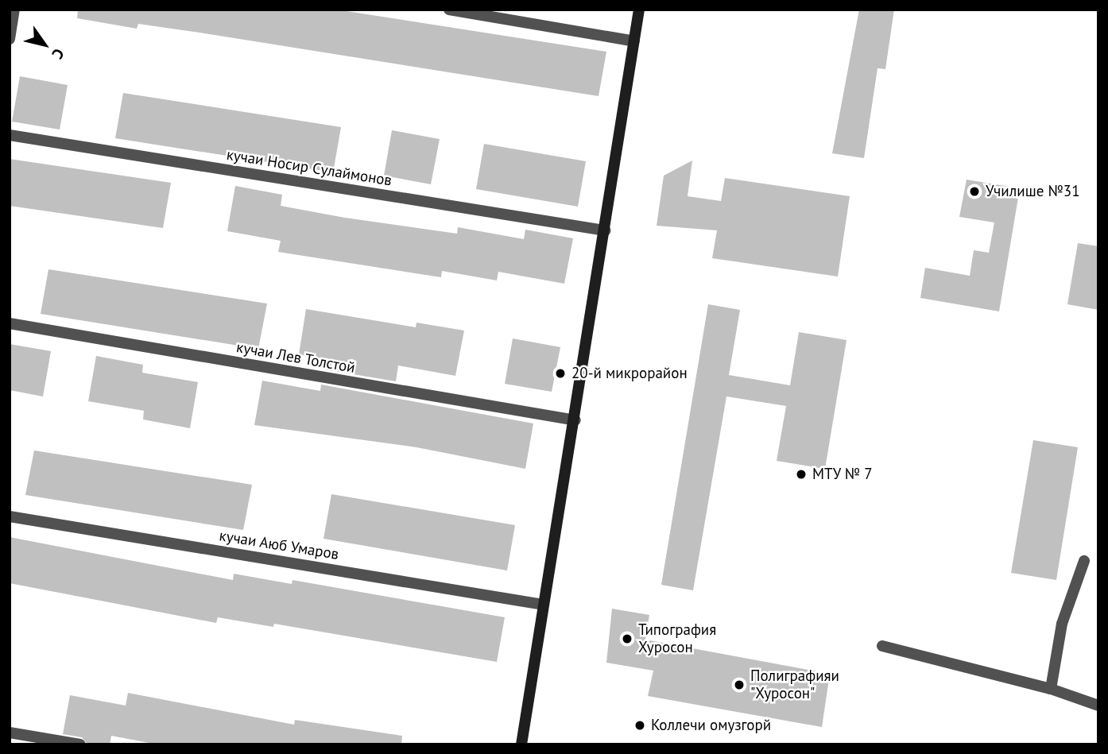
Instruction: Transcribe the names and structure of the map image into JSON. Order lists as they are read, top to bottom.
{
  "streets": {
    "street": ["кучаи Носир Сулаймонов", "кучаи Лев Толстой", "кучаи Аюб Умаров"]
  },
  "places": [
    "Училише №31",
    "20-й микрорайон",
    "МТУ № 7",
    "Типография Хуросон",
    "Полиграфияи \"Хуросон\"",
    "Коллечи омузгорй"
  ],
  "north": "bottom right"
}
